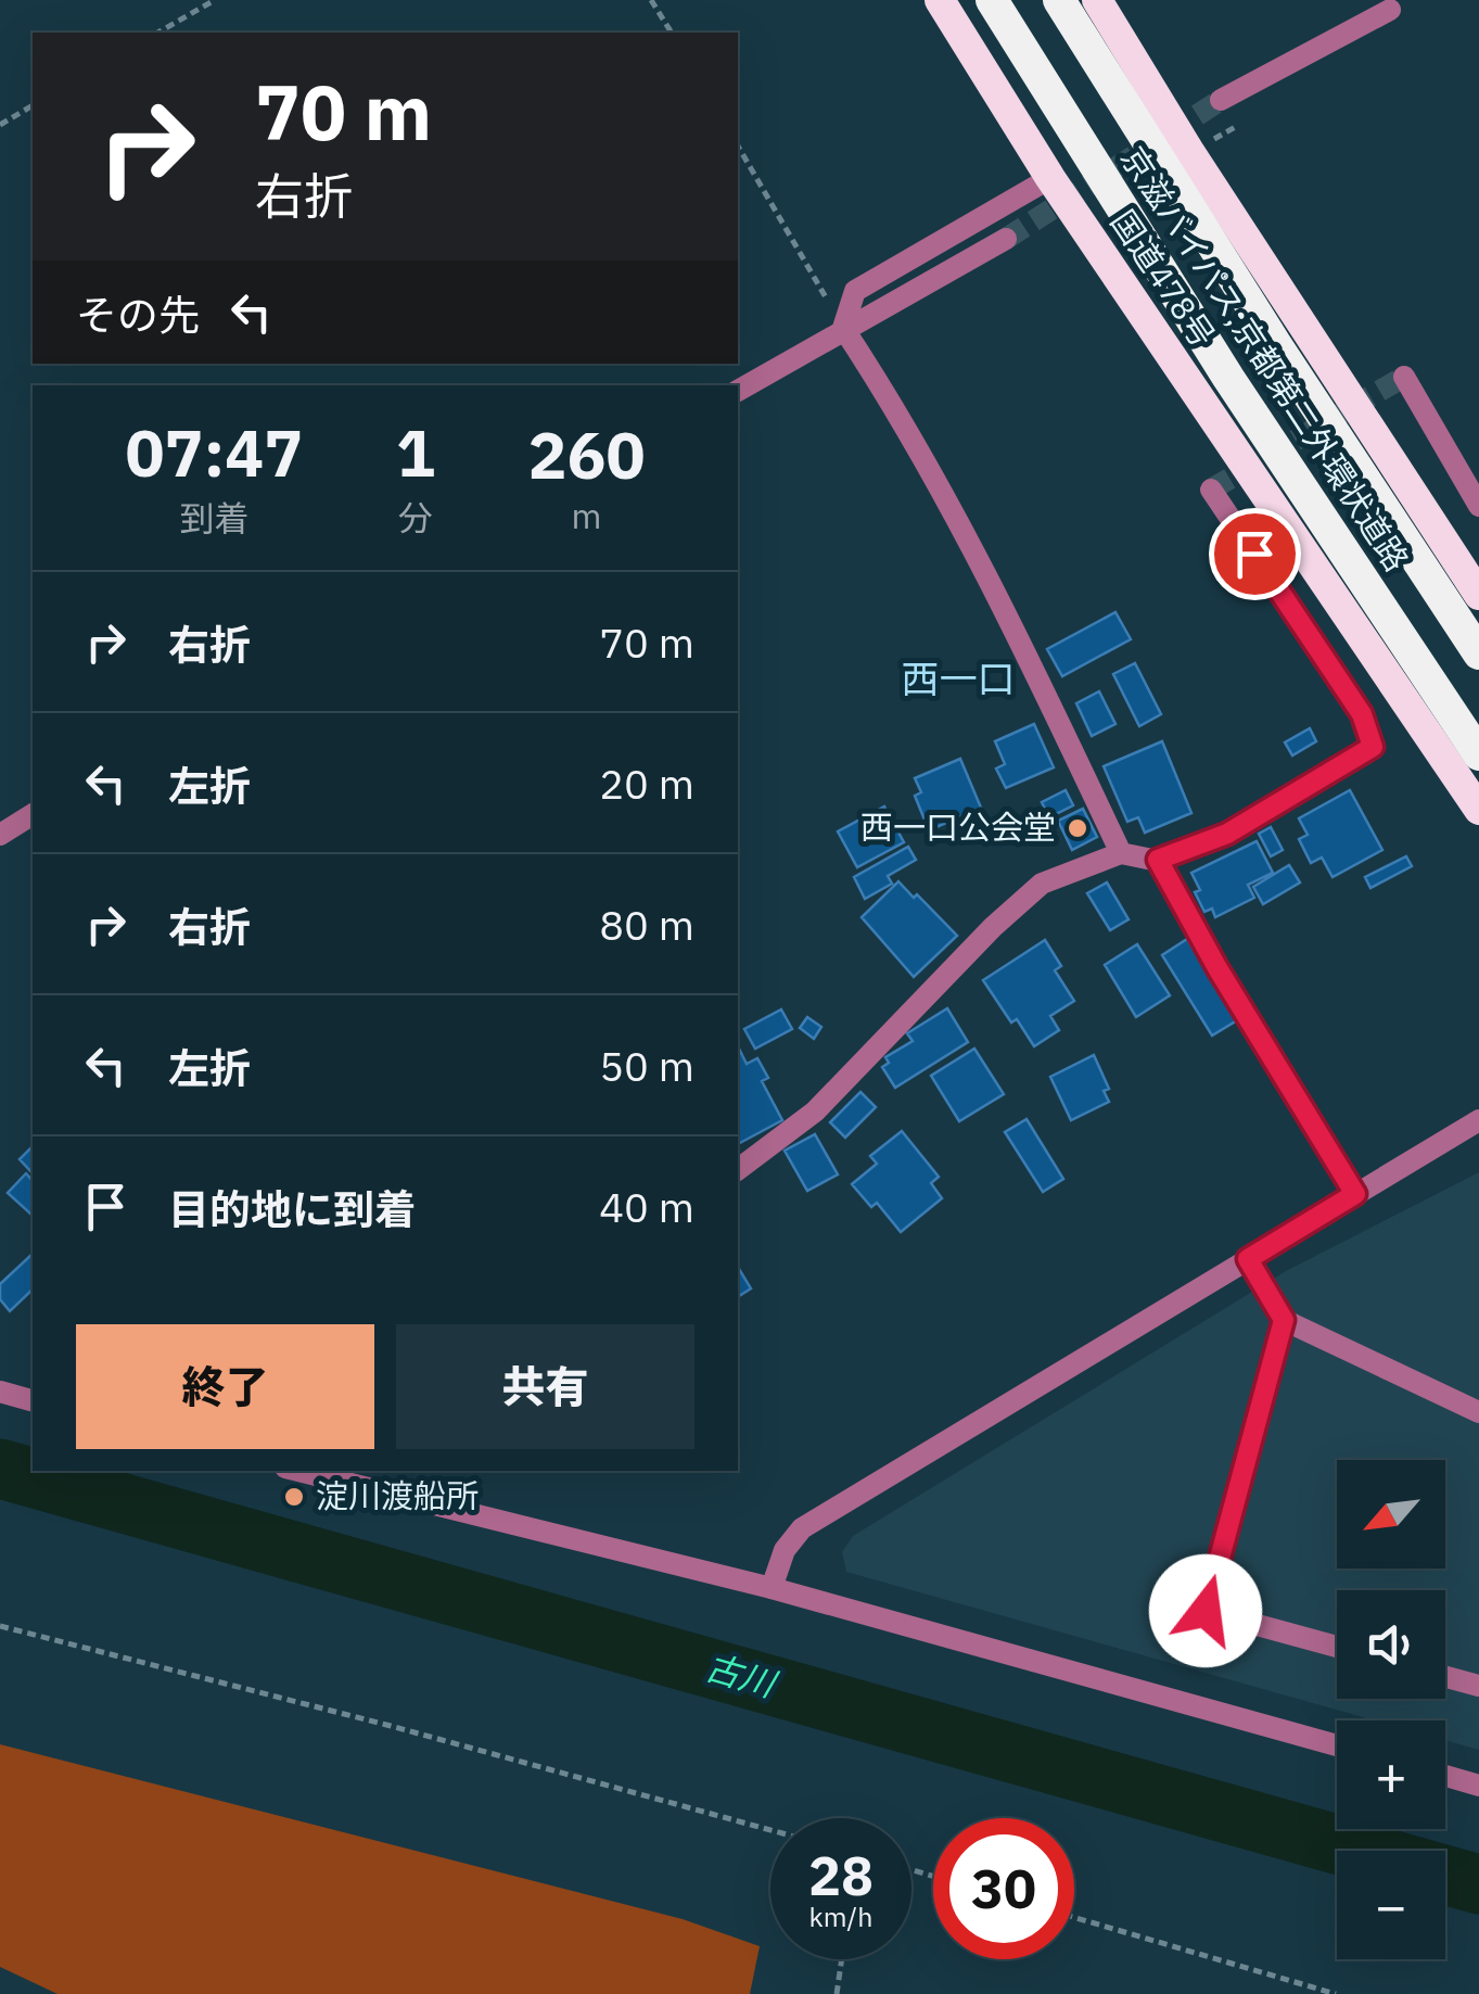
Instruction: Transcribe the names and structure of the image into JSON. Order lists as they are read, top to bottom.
{
  "streets": {
    "highway": ["国道478号", "京滋バイパス;京都第二外環状道路"]
  },
  "districts": ["西一口"],
  "water": ["古川"],
  "places": ["西一口公会堂", "淀川渡船所"],
  "north": "bottom left",
  "page": {
    "turn": ["70 m", "右折"],
    "then": "その先",
    "eta": [
      "07:47",
      "到着",
      "1",
      "分",
      "260",
      "m"
    ],
    "list": [
      {
        "name": "右折",
        "value": "70 m"
      },
      {
        "name": "左折",
        "value": "20 m"
      },
      {
        "name": "右折",
        "value": "80 m"
      },
      {
        "name": "左折",
        "value": "50 m"
      },
      {
        "name": "目的地に到着",
        "value": "40 m"
      }
    ],
    "buttons": ["終了", "共有"],
    "map_buttons": ["+", "−"],
    "speed": "28 km/h",
    "limit": "30"
  }
}
